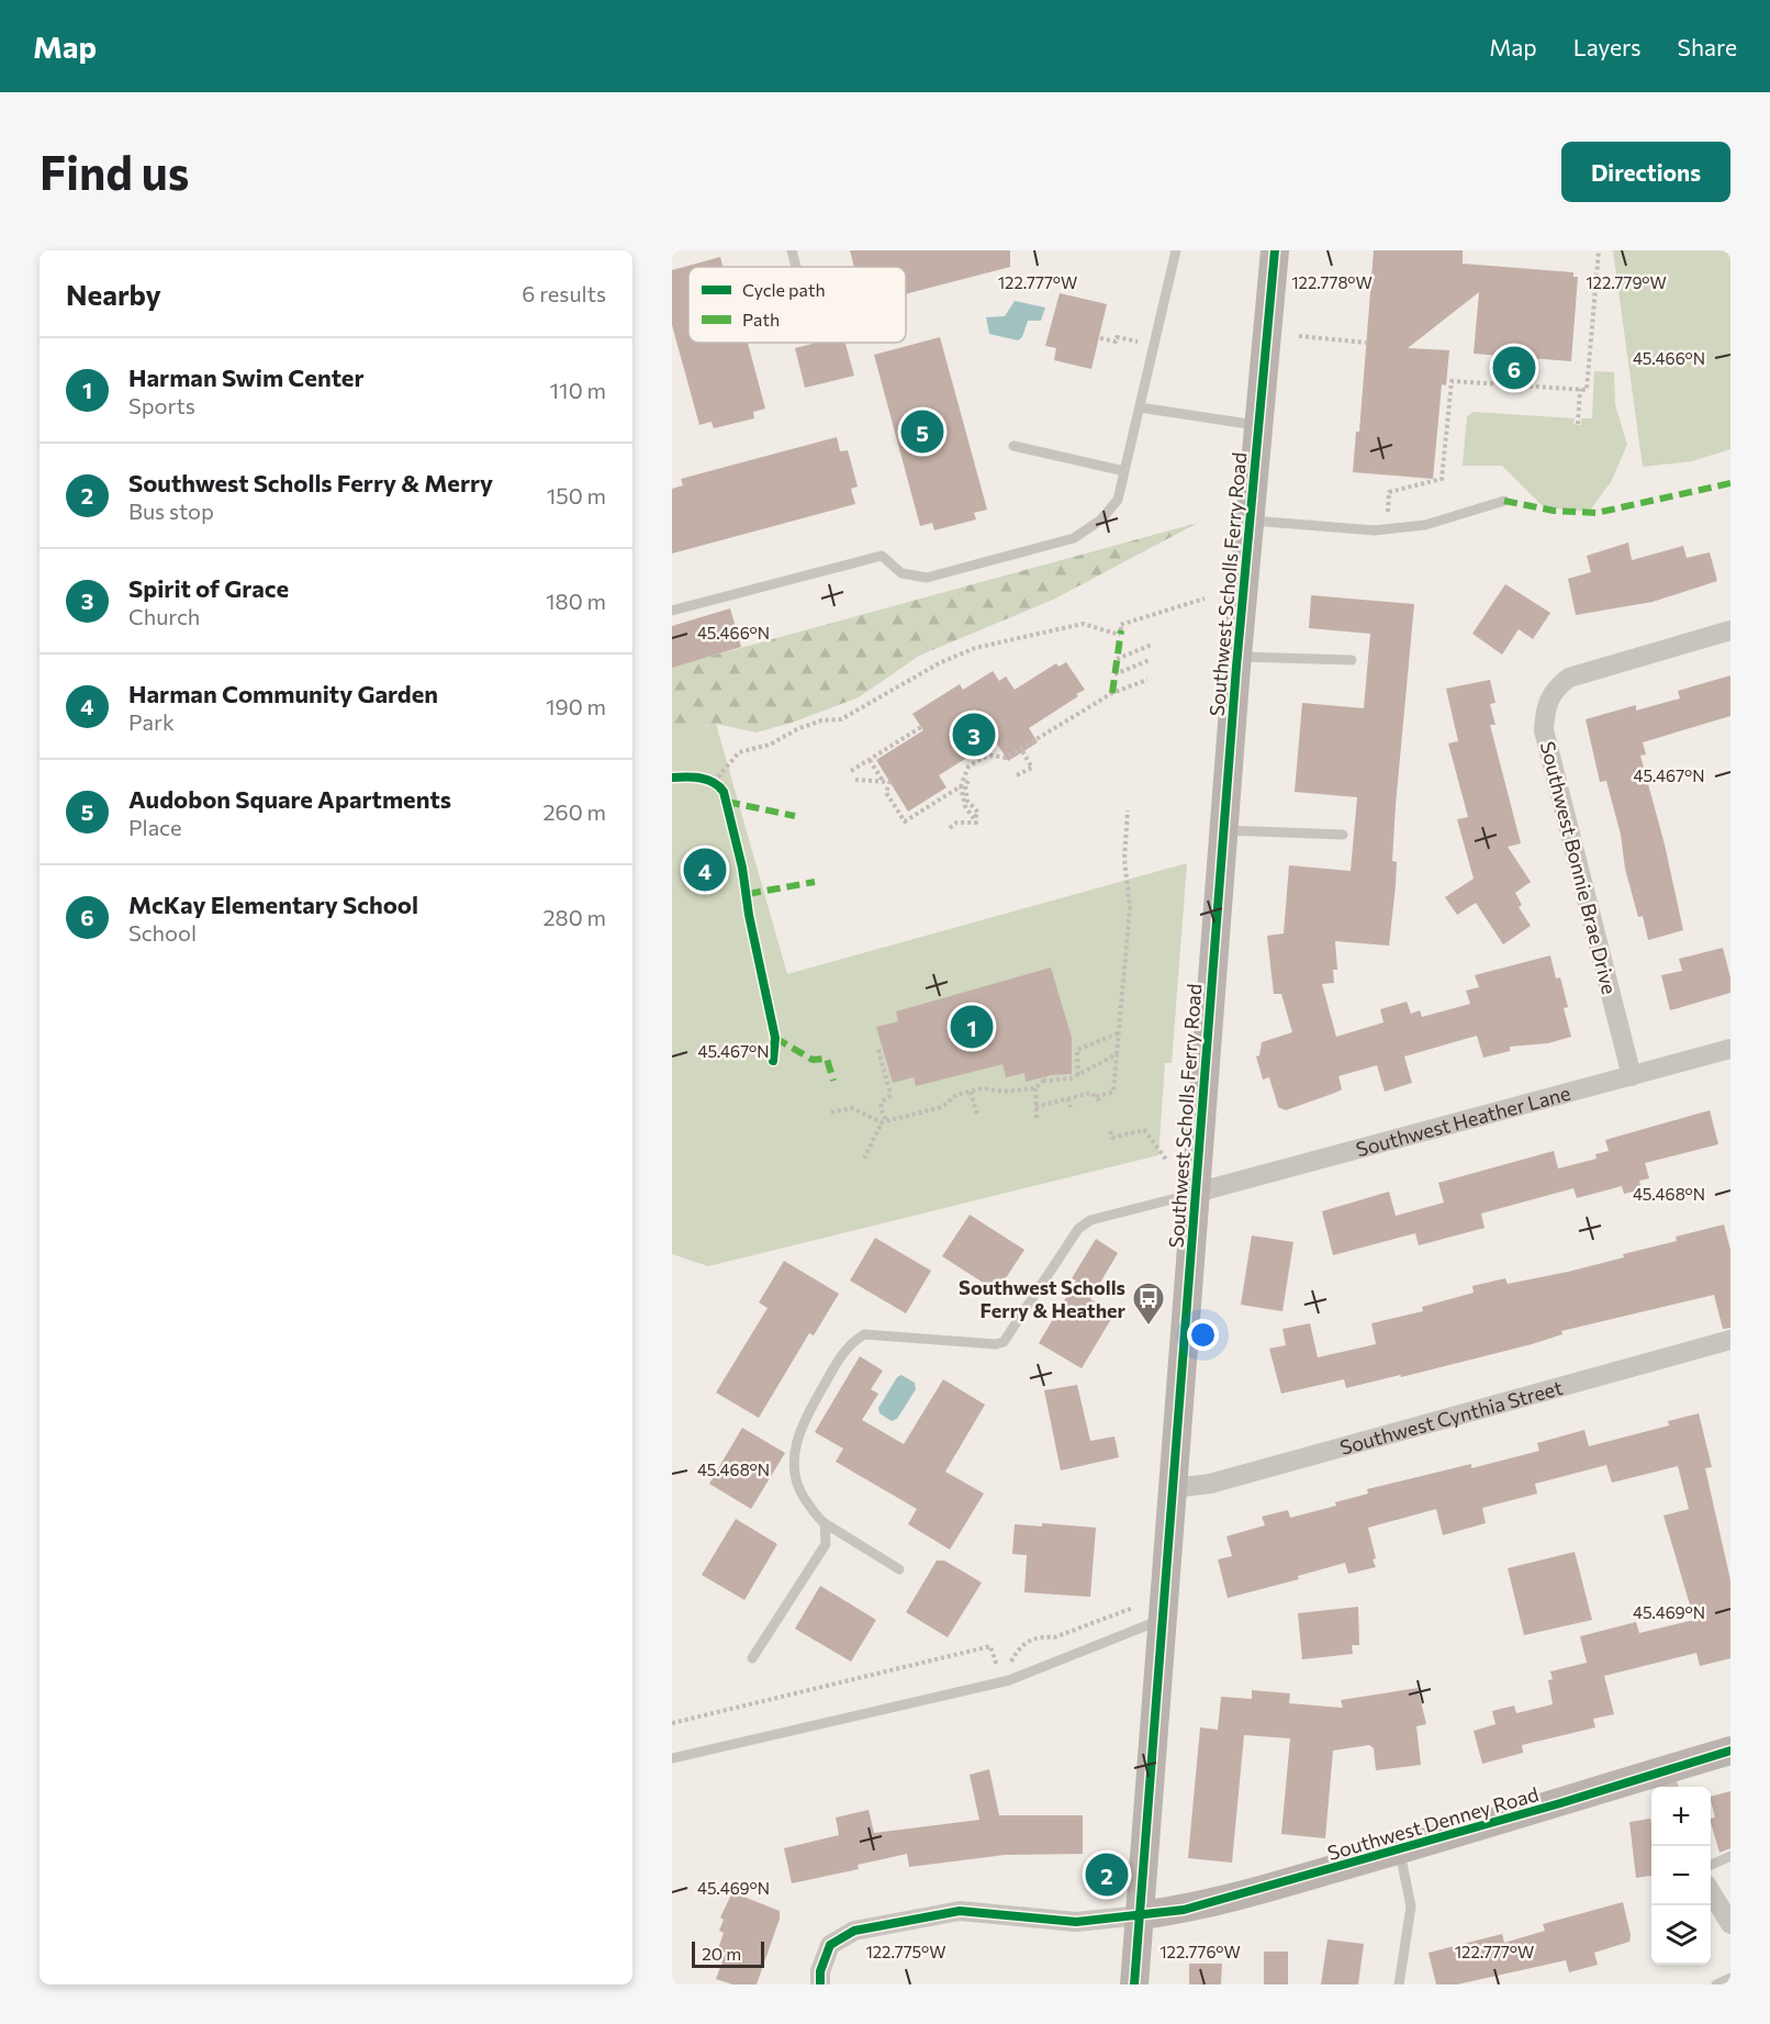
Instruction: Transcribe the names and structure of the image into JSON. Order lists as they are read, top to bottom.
{
  "streets": {
    "main road": ["Southwest Scholls Ferry Road", "Southwest Denney Road"],
    "street": ["Southwest Bonnie Brae Drive", "Southwest Heather Lane", "Southwest Cynthia Street"]
  },
  "crossings": [
    ["Southwest Scholls Ferry Road", "Southwest Heather Lane"],
    ["Southwest Scholls Ferry Road", "Southwest Cynthia Street"],
    ["Southwest Scholls Ferry Road", "Southwest Denney Road"],
    ["Southwest Bonnie Brae Drive", "Southwest Heather Lane"]
  ],
  "places": {
    "bus stop": ["Southwest Scholls Ferry & Heather"]
  },
  "legend": ["Cycle path", "Path"],
  "scale_bar": "20 m",
  "page": {
    "header": "Map",
    "nav": ["Map", "Layers", "Share"],
    "buttons": "Directions",
    "title": "Find us",
    "heading": ["Nearby", "6 results"],
    "list": [
      {
        "mark": "1",
        "name": "Harman Swim Center",
        "note": "Sports",
        "value": "110 m"
      },
      {
        "mark": "2",
        "name": "Southwest Scholls Ferry & Merry",
        "note": "Bus stop",
        "value": "150 m"
      },
      {
        "mark": "3",
        "name": "Spirit of Grace",
        "note": "Church",
        "value": "180 m"
      },
      {
        "mark": "4",
        "name": "Harman Community Garden",
        "note": "Park",
        "value": "190 m"
      },
      {
        "mark": "5",
        "name": "Audobon Square Apartments",
        "note": "Place",
        "value": "260 m"
      },
      {
        "mark": "6",
        "name": "McKay Elementary School",
        "note": "School",
        "value": "280 m"
      }
    ],
    "pins": [
      "6",
      "5",
      "3",
      "4",
      "1",
      "2"
    ],
    "map_buttons": ["+", "−"],
    "scale": "20 m"
  },
  "coordinates": [
    "122.777°W",
    "122.778°W",
    "122.779°W",
    "45.466°N",
    "45.467°N",
    "45.468°N",
    "45.469°N",
    "122.775°W",
    "122.776°W"
  ]
}
